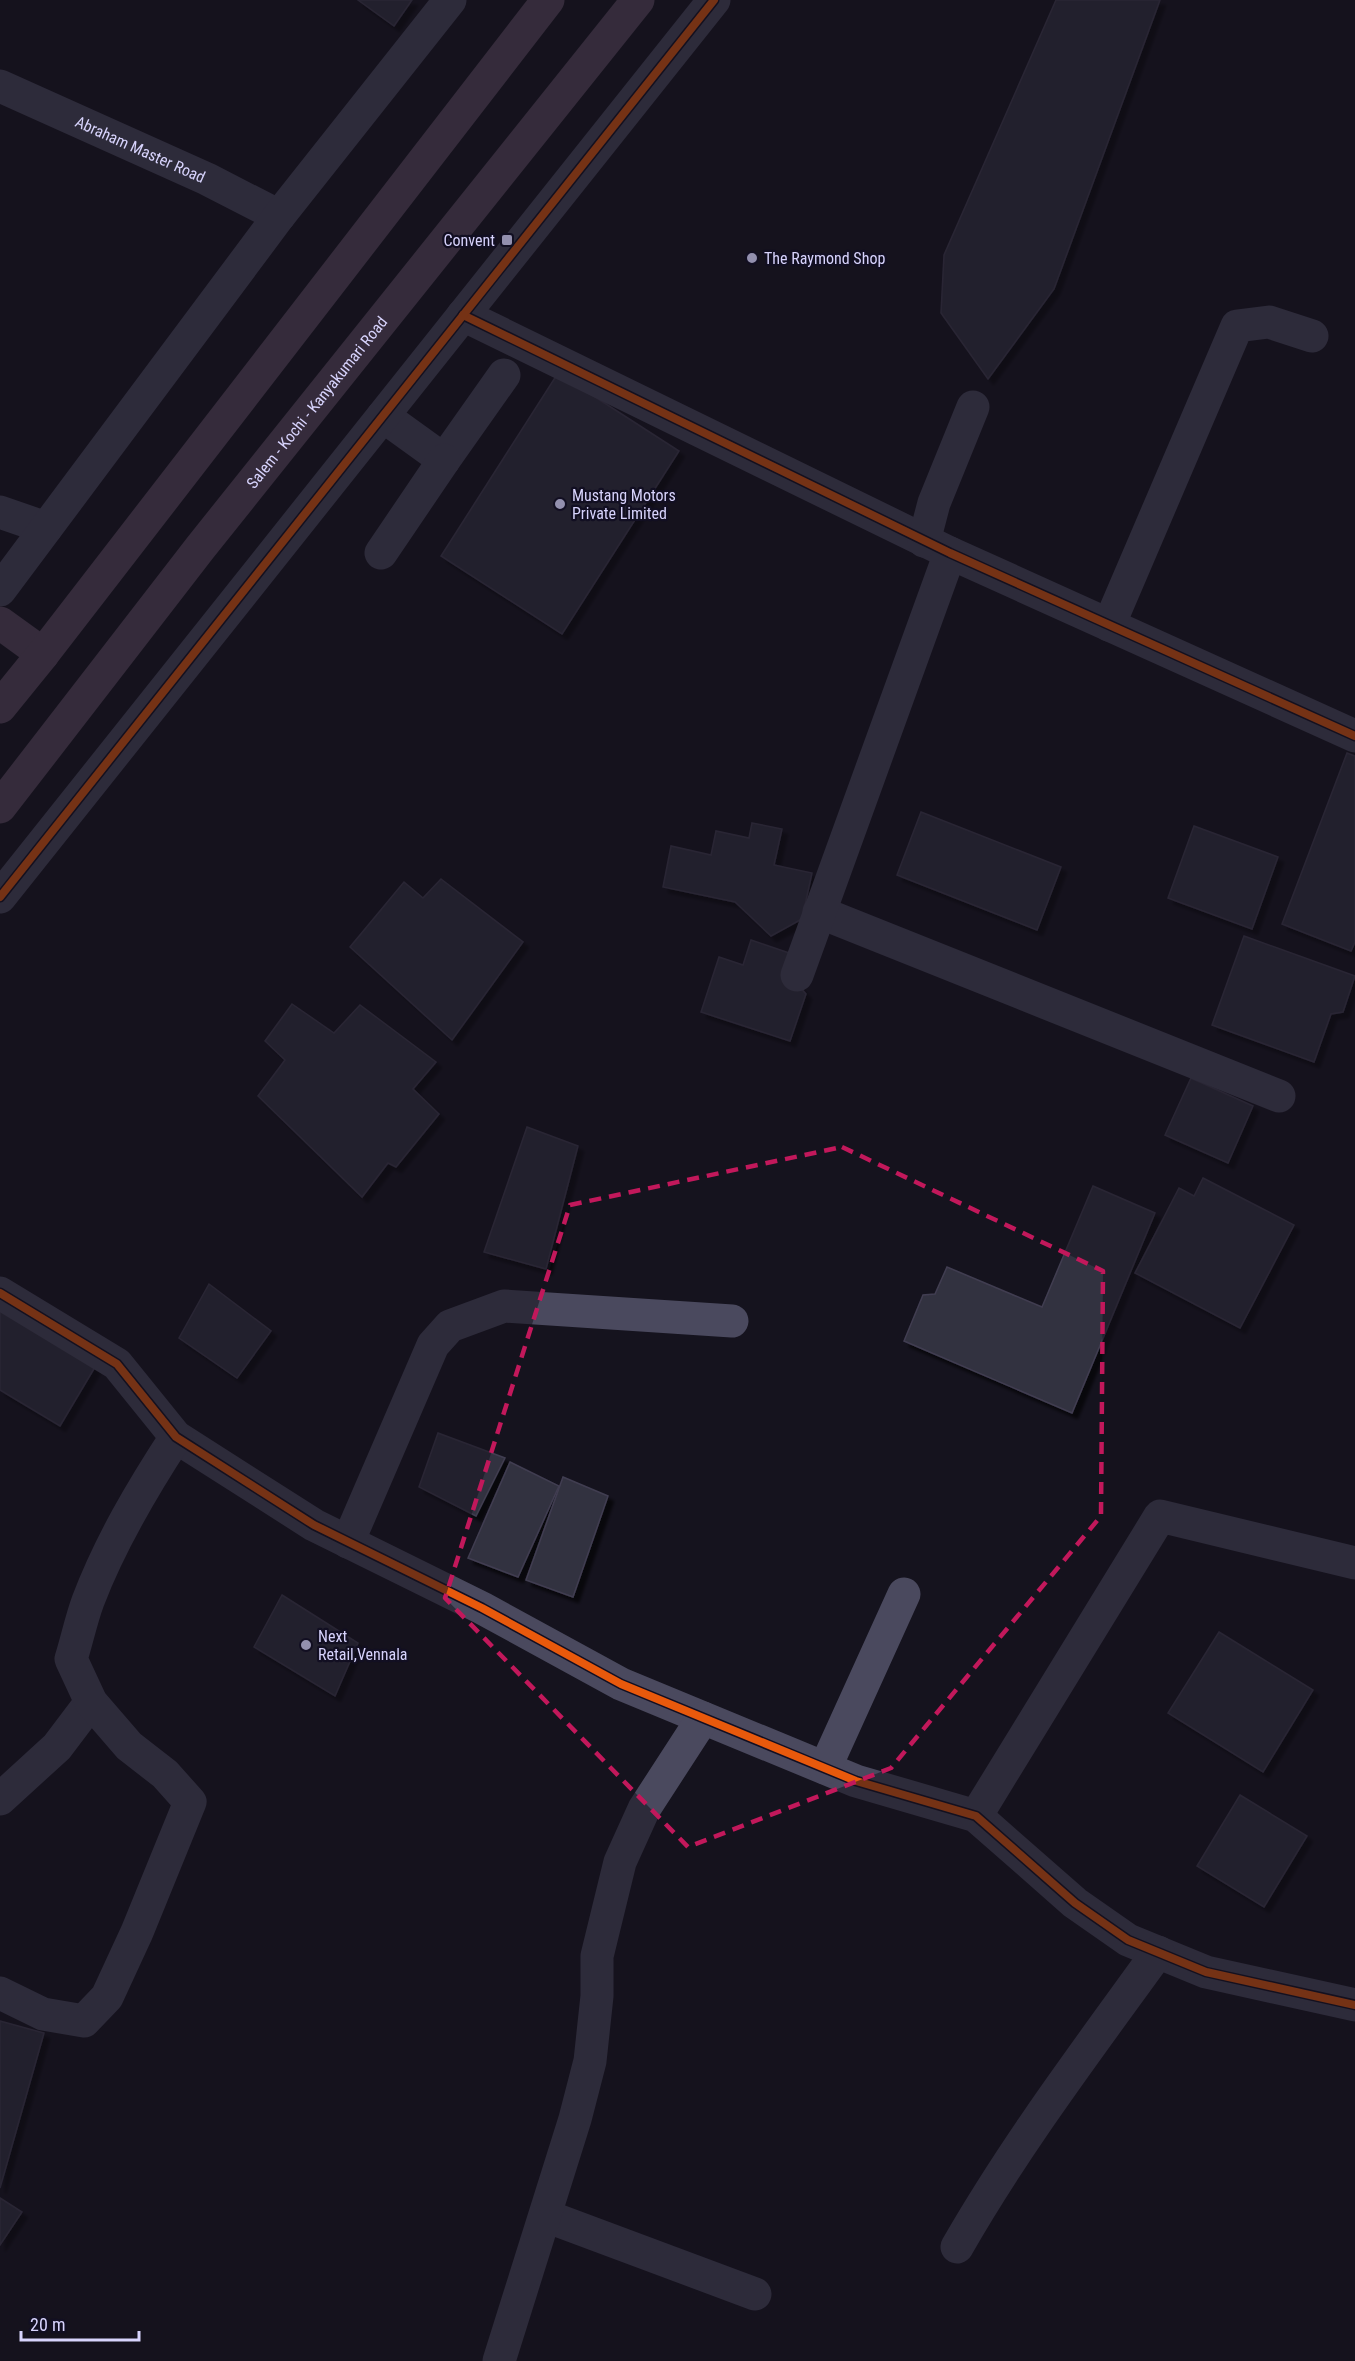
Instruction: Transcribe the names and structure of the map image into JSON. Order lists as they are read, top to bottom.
{
  "streets": {
    "highway": ["Salem - Kochi - Kanyakumari Road"],
    "street": ["Abraham Master Road"]
  },
  "places": {
    "transit": ["Convent"],
    "other": ["The Raymond Shop", "Mustang Motors Private Limited", "Next Retail,Vennala"]
  },
  "scale_bar": "20 m"
}
